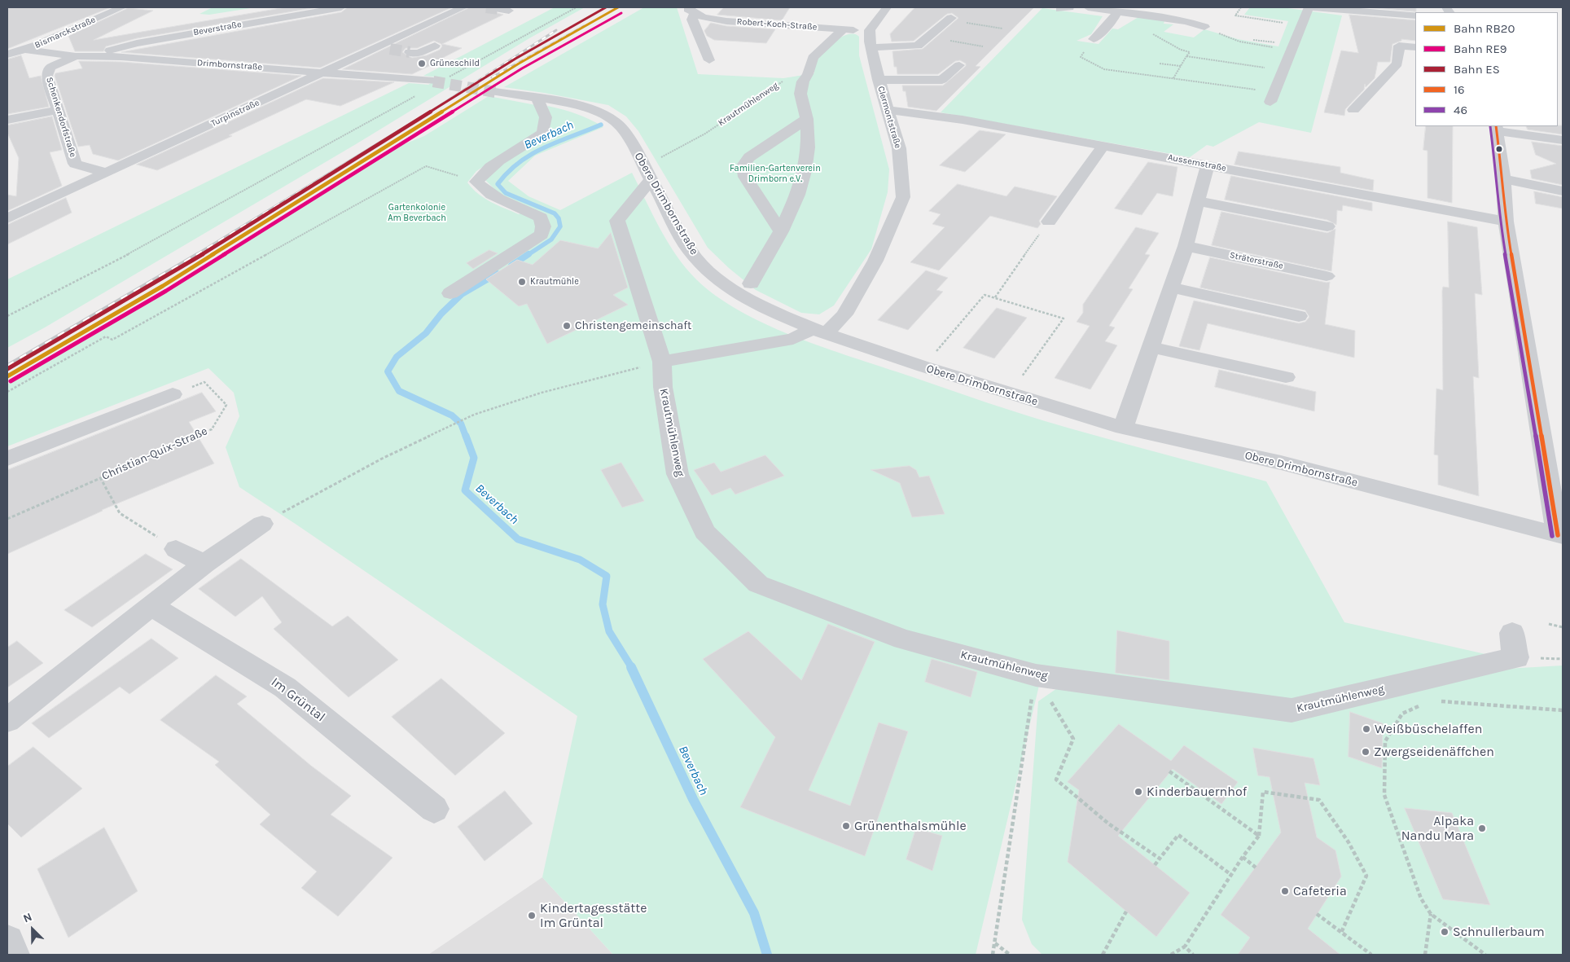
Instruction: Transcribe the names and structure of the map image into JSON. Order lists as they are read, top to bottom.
{
  "streets": {
    "street": [
      "Robert-Koch-Straße",
      "Beverstraße",
      "Bismarckstraße",
      "Drimbornstraße",
      "Krautmühlenweg",
      "Turpinstraße",
      "Schenkendorfstraße",
      "Clermontstraße",
      "Aussemstraße",
      "Obere Drimbornstraße",
      "Sträterstraße",
      "Im Grüntal"
    ],
    "path": ["Christian-Quix-Straße"]
  },
  "crossings": [
    ["Robert-Koch-Straße", "Clermontstraße"],
    ["Beverstraße", "Drimbornstraße"],
    ["Bismarckstraße", "Drimbornstraße"],
    ["Drimbornstraße", "Turpinstraße"],
    ["Drimbornstraße", "Schenkendorfstraße"],
    ["Krautmühlenweg", "Obere Drimbornstraße"],
    ["Turpinstraße", "Schenkendorfstraße"],
    ["Clermontstraße", "Aussemstraße"],
    ["Clermontstraße", "Obere Drimbornstraße"]
  ],
  "water": ["Beverbach"],
  "parks": ["Familien-Gartenverein Drimborn e.V.", "Gartenkolonie Am Beverbach"],
  "places": [
    "Grüneschild",
    "Krautmühle",
    "Christengemeinschaft",
    "Weißbüschelaffen",
    "Zwergseidenäffchen",
    "Kinderbauernhof",
    "Grünenthalsmühle",
    "Alpaka Nandu Mara",
    "Cafeteria",
    "Kindertagesstätte Im Grüntal",
    "Schnullerbaum"
  ],
  "lines": [
    "rail line RB20",
    "rail line ES",
    "rail line RE9",
    "transit line 16",
    "transit line 46"
  ],
  "legend": [
    "Bahn RB20",
    "Bahn RE9",
    "Bahn ES",
    "16",
    "46"
  ],
  "north": "top left"
}
